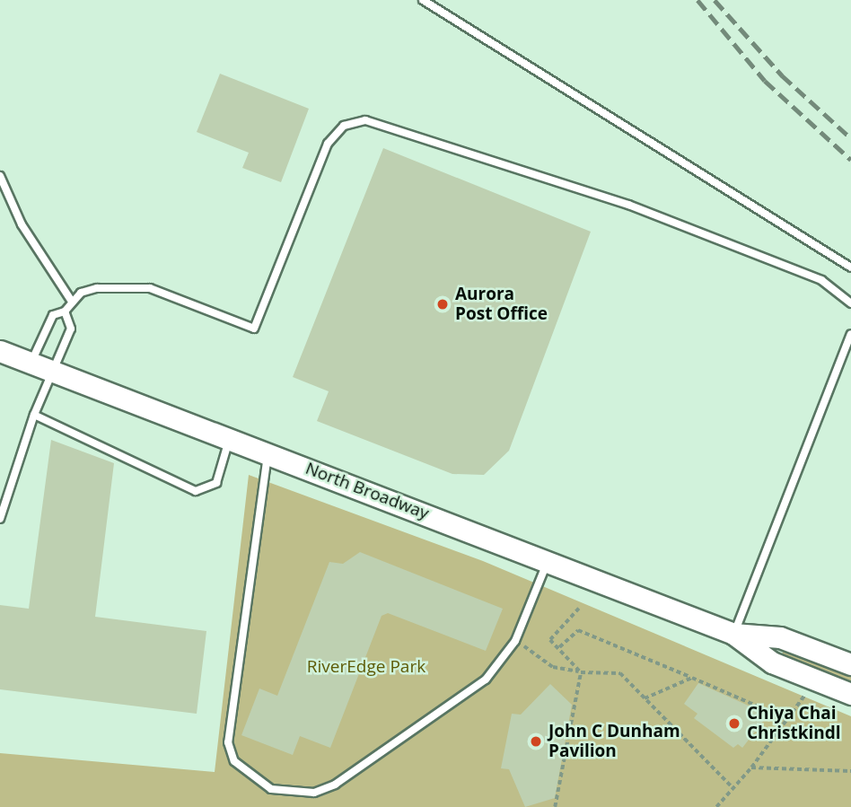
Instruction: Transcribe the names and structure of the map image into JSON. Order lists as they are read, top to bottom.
{
  "streets": {
    "main road": ["North Broadway"]
  },
  "parks": ["RiverEdge Park"],
  "places": ["Aurora Post Office", "Chiya Chai Christkindl", "John C Dunham Pavilion"]
}
